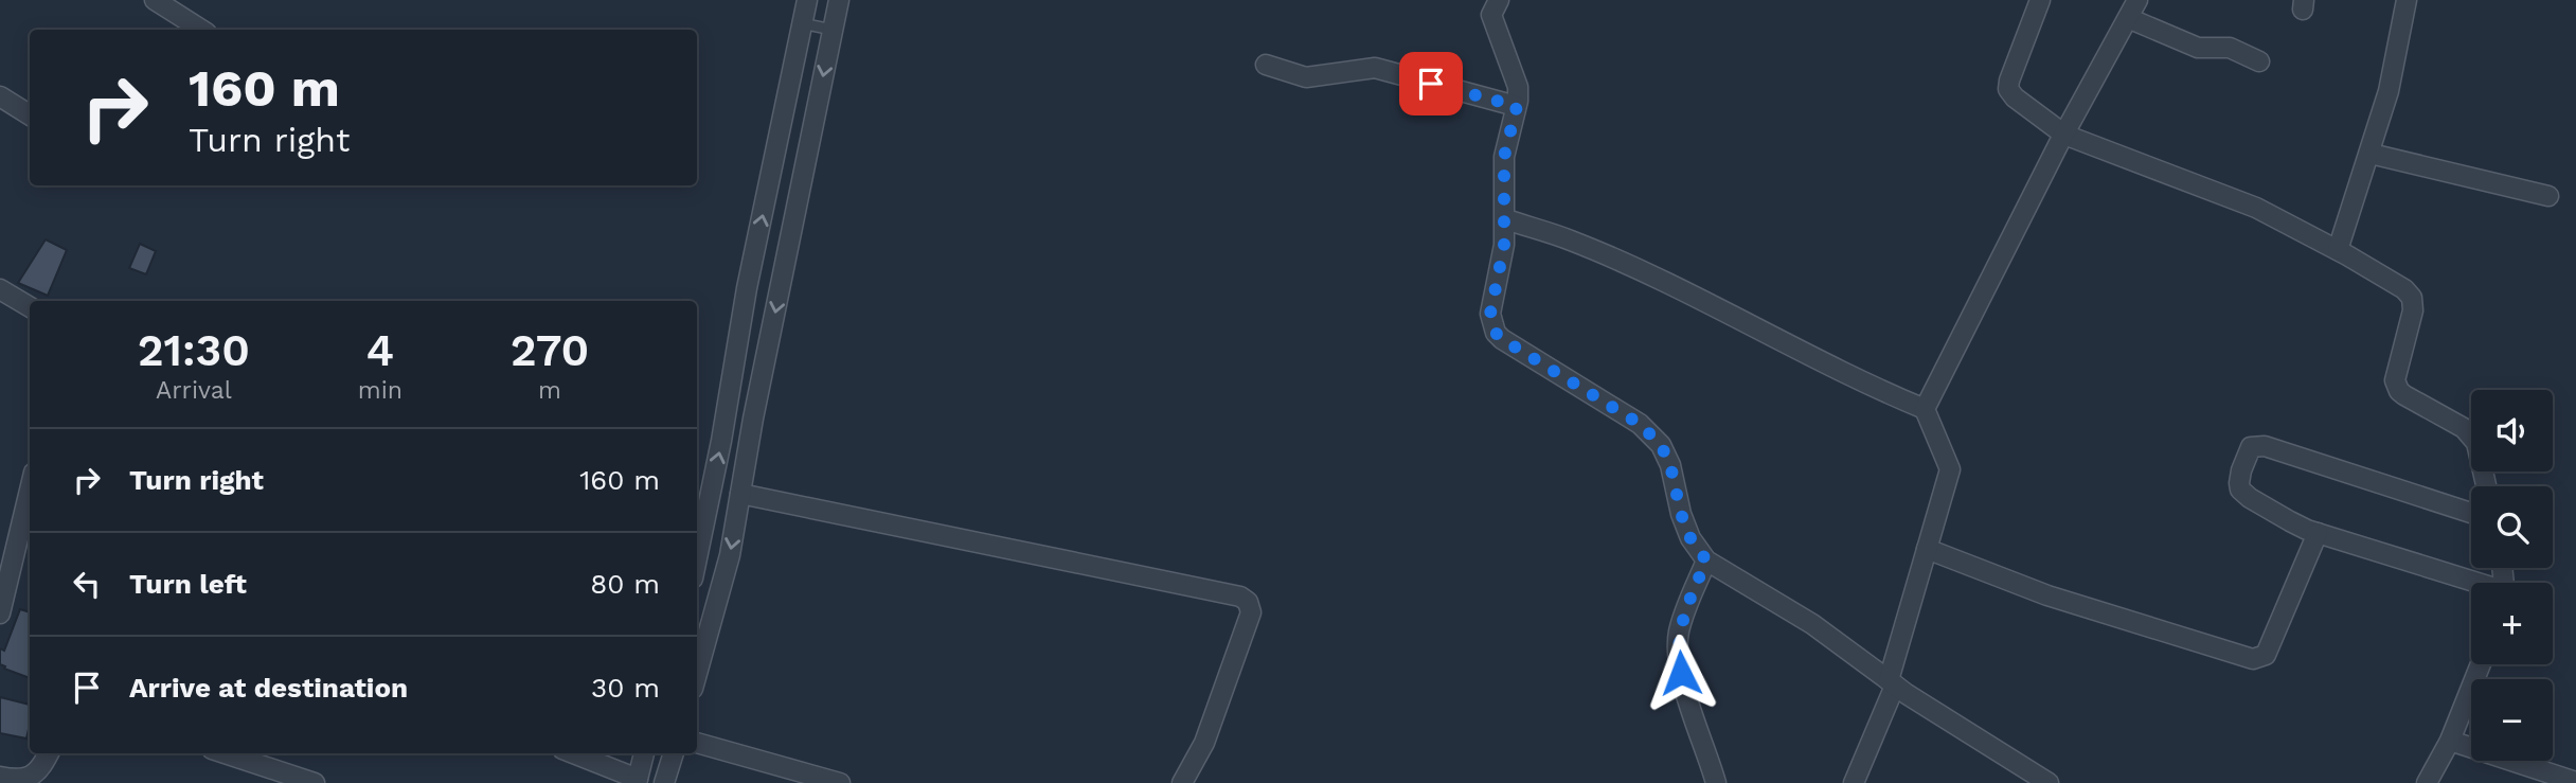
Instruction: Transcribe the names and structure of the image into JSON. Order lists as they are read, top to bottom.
{
  "page": {
    "turn": ["160 m", "Turn right"],
    "eta": [
      "21:30",
      "Arrival",
      "4",
      "min",
      "270",
      "m"
    ],
    "map_buttons": ["+", "−"],
    "list": [
      {
        "name": "Turn right",
        "value": "160 m"
      },
      {
        "name": "Turn left",
        "value": "80 m"
      },
      {
        "name": "Arrive at destination",
        "value": "30 m"
      }
    ]
  }
}
